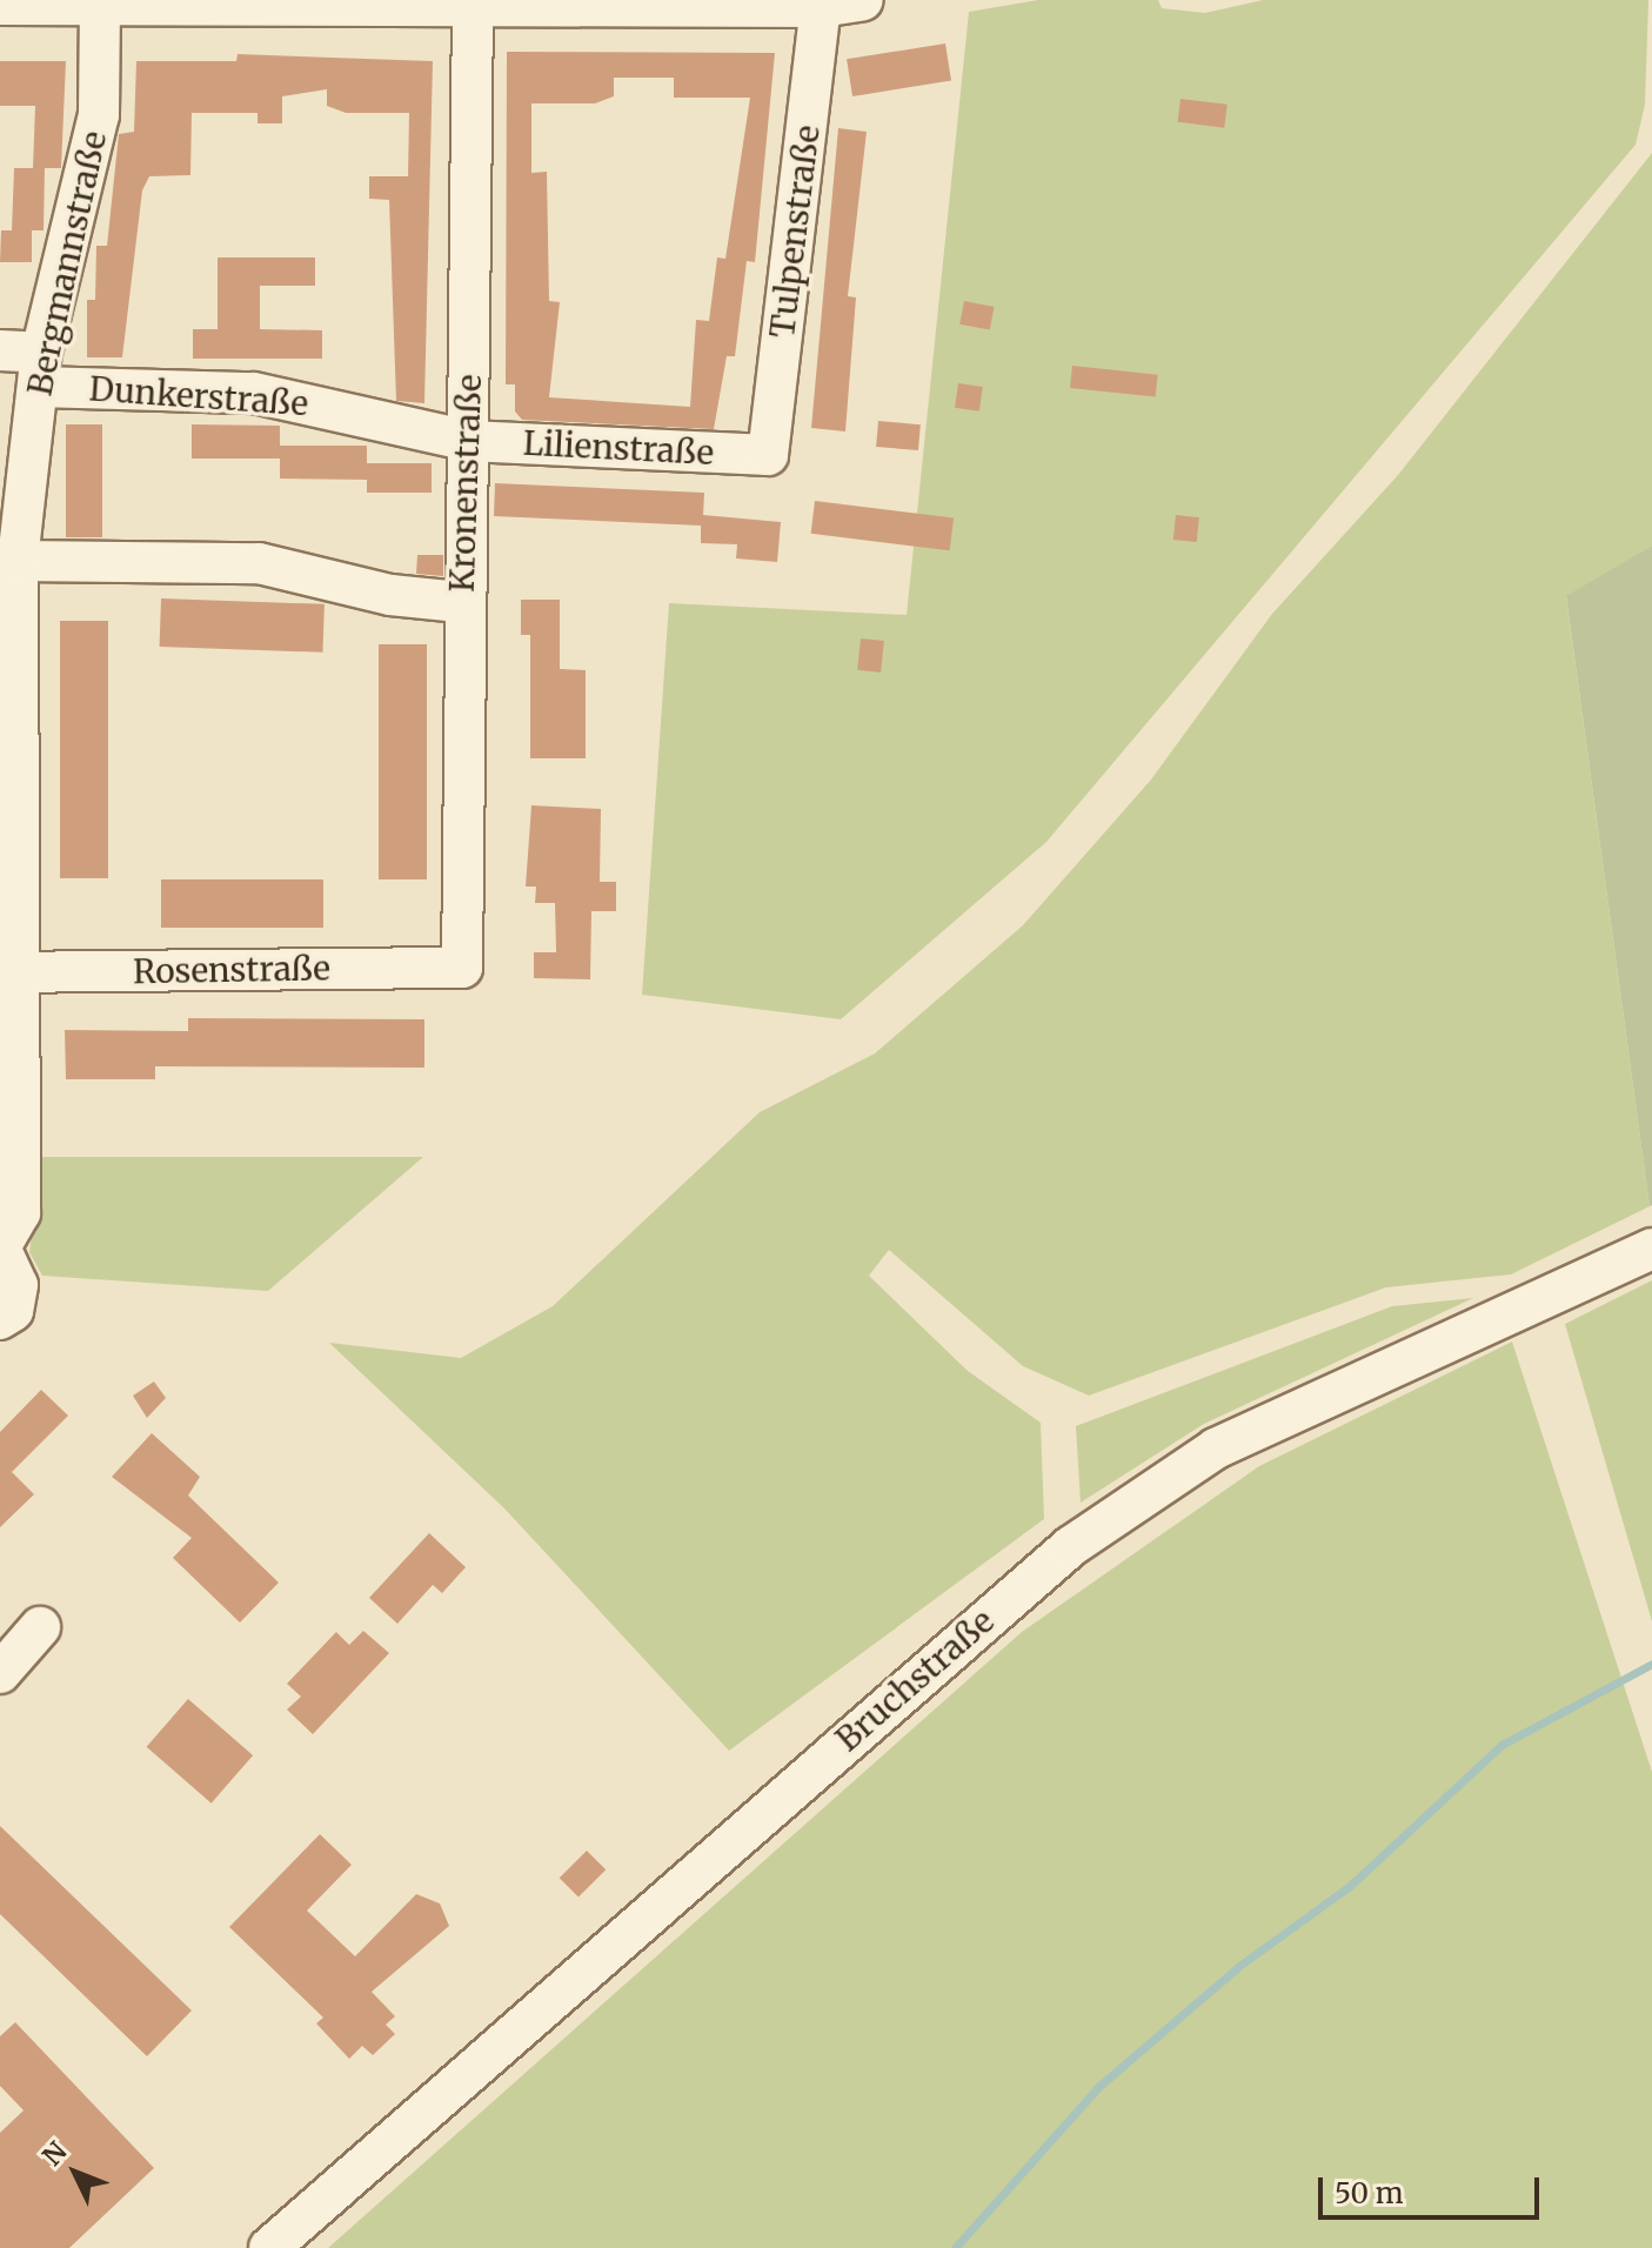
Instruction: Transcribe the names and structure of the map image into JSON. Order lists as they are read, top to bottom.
{
  "streets": {
    "street": [
      "Tulpenstraße",
      "Bergmannstraße",
      "Dunkerstraße",
      "Lilienstraße",
      "Kronenstraße",
      "Rosenstraße",
      "Bruchstraße"
    ]
  },
  "crossings": [
    ["Tulpenstraße", "Lilienstraße"],
    ["Bergmannstraße", "Dunkerstraße"],
    ["Bergmannstraße", "Rosenstraße"],
    ["Dunkerstraße", "Lilienstraße"],
    ["Dunkerstraße", "Kronenstraße"],
    ["Lilienstraße", "Kronenstraße"],
    ["Kronenstraße", "Rosenstraße"]
  ],
  "scale_bar": "50 m",
  "north": "top left"
}
